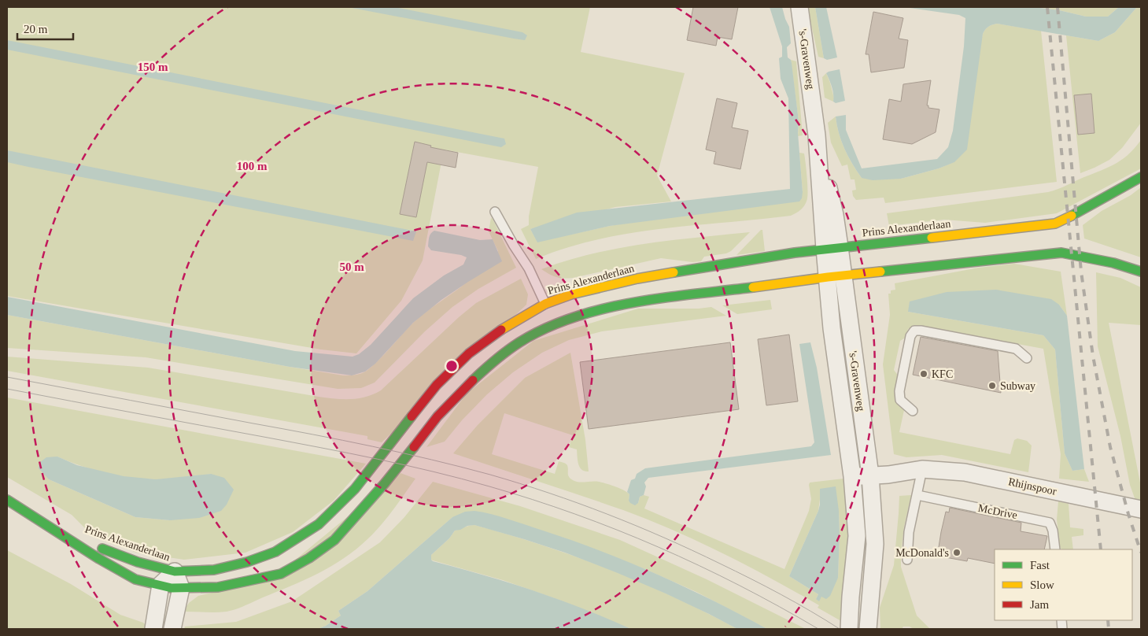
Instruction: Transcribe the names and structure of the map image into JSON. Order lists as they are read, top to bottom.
{
  "streets": {
    "main road": ["Prins Alexanderlaan"],
    "street": ["'s-Gravenweg", "Rhijnspoor"],
    "lane": ["McDrive"]
  },
  "crossings": [
    ["'s-Gravenweg", "Prins Alexanderlaan"],
    ["'s-Gravenweg", "Rhijnspoor"]
  ],
  "places": ["KFC", "Subway", "McDonald's"],
  "legend": ["Fast", "Slow", "Jam"],
  "scale_bar": "20 m",
  "rings": ["150 m", "100 m", "50 m"]
}
